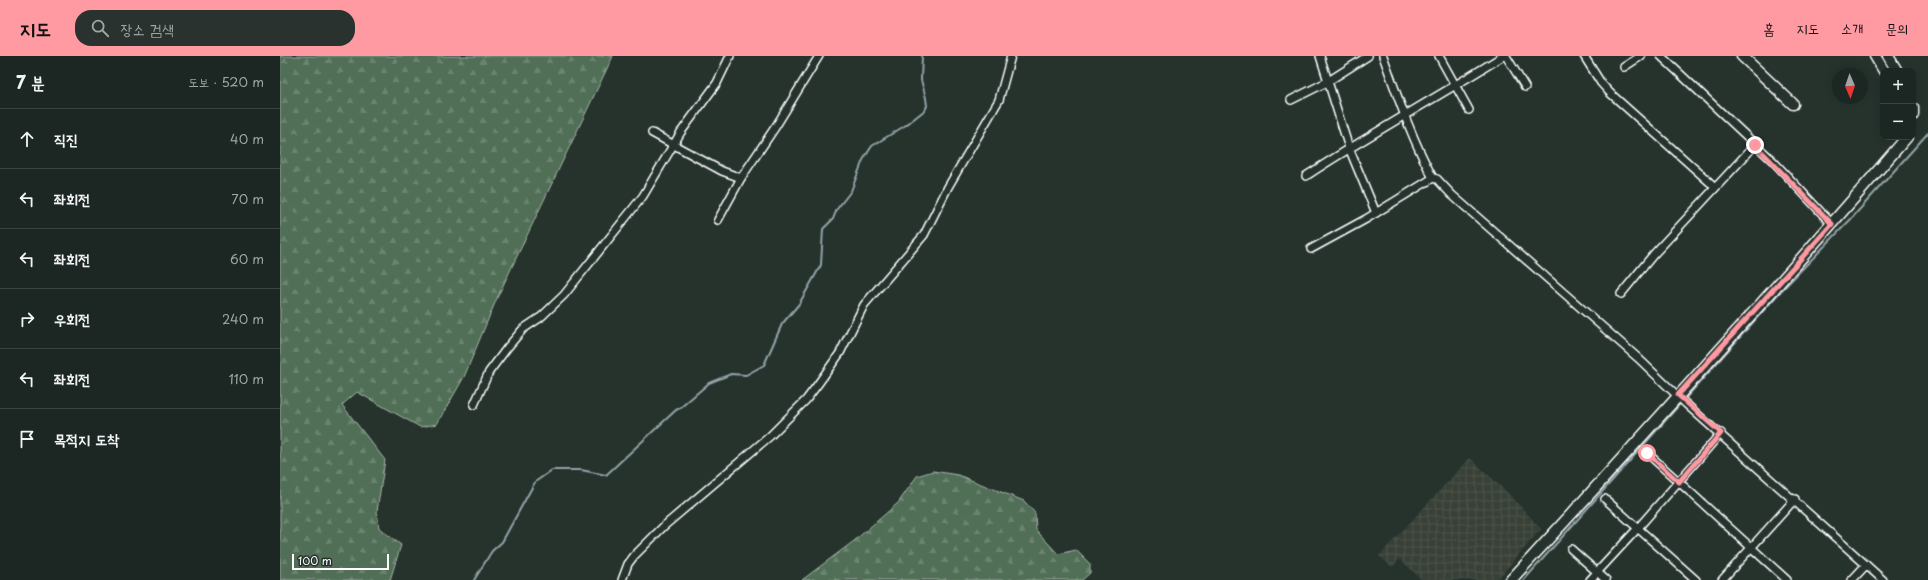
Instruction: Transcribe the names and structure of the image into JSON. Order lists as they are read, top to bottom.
{
  "scale_bar": "100 m",
  "north": "bottom",
  "page": {
    "header": "지도",
    "search": "장소 검색",
    "nav": [
      "홈",
      "지도",
      "소개",
      "문의"
    ],
    "heading": ["7 분", "도보 · 520 m"],
    "map_buttons": ["+", "−"],
    "list": [
      ["직진", "40 m"],
      ["좌회전", "70 m"],
      ["좌회전", "60 m"],
      ["우회전", "240 m"],
      ["좌회전", "110 m"],
      "목적지 도착"
    ],
    "scale": "100 m"
  }
}
